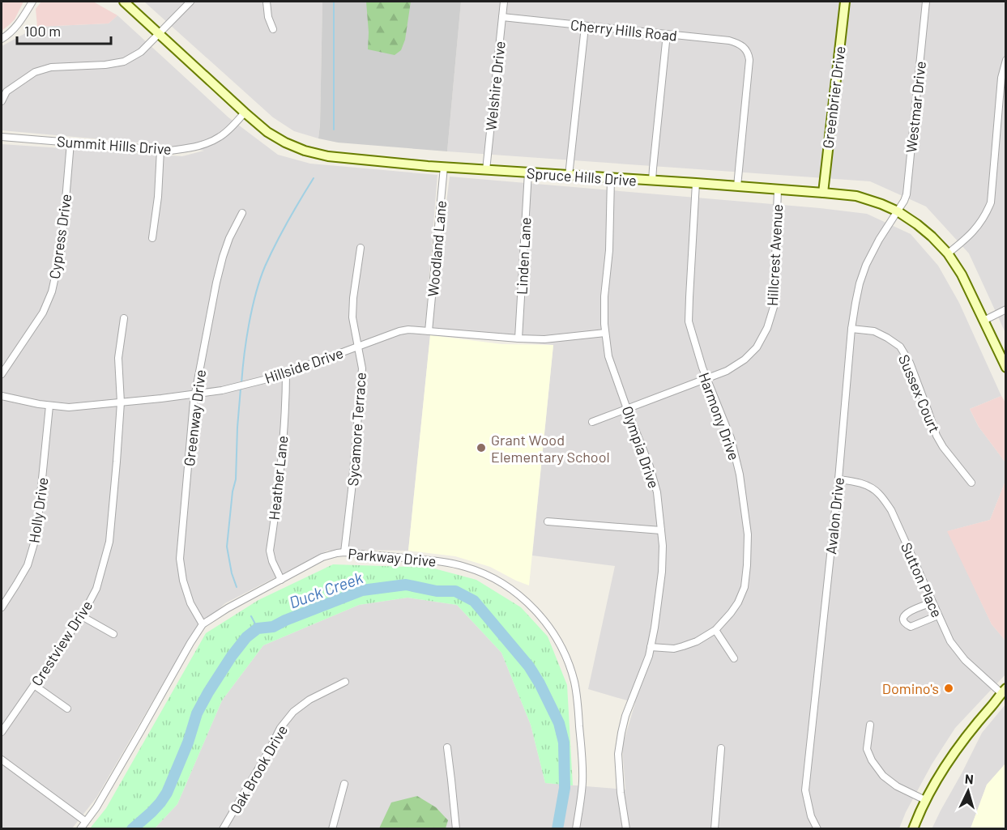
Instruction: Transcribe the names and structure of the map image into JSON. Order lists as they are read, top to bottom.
{
  "streets": {
    "main road": ["Greenbrier Drive", "Spruce Hills Drive"],
    "street": [
      "Cherry Hills Road",
      "Welshire Drive",
      "Westmar Drive",
      "Summit Hills Drive",
      "Cypress Drive",
      "Woodland Lane",
      "Hillcrest Avenue",
      "Linden Lane",
      "Hillside Drive",
      "Sussex Court",
      "Harmony Drive",
      "Greenway Drive",
      "Sycamore Terrace",
      "Olympia Drive",
      "Heather Lane",
      "Holly Drive",
      "Avalon Drive",
      "Parkway Drive",
      "Sutton Place",
      "Crestview Drive",
      "Oak Brook Drive"
    ]
  },
  "crossings": [
    ["Cherry Hills Road", "Welshire Drive"],
    ["Cherry Hills Road", "Spruce Hills Drive"],
    ["Welshire Drive", "Spruce Hills Drive"],
    ["Greenbrier Drive", "Spruce Hills Drive"],
    ["Westmar Drive", "Spruce Hills Drive"],
    ["Westmar Drive", "Avalon Drive"],
    ["Summit Hills Drive", "Spruce Hills Drive"],
    ["Summit Hills Drive", "Cypress Drive"],
    ["Spruce Hills Drive", "Woodland Lane"],
    ["Spruce Hills Drive", "Hillcrest Avenue"],
    ["Spruce Hills Drive", "Linden Lane"],
    ["Spruce Hills Drive", "Harmony Drive"],
    ["Spruce Hills Drive", "Olympia Drive"],
    ["Spruce Hills Drive", "Avalon Drive"],
    ["Woodland Lane", "Hillside Drive"],
    ["Hillcrest Avenue", "Harmony Drive"],
    ["Hillcrest Avenue", "Olympia Drive"],
    ["Linden Lane", "Hillside Drive"],
    ["Hillside Drive", "Greenway Drive"],
    ["Hillside Drive", "Sycamore Terrace"],
    ["Hillside Drive", "Olympia Drive"],
    ["Hillside Drive", "Heather Lane"],
    ["Hillside Drive", "Holly Drive"],
    ["Hillside Drive", "Crestview Drive"],
    ["Sussex Court", "Avalon Drive"],
    ["Harmony Drive", "Olympia Drive"],
    ["Greenway Drive", "Parkway Drive"],
    ["Sycamore Terrace", "Parkway Drive"],
    ["Heather Lane", "Parkway Drive"],
    ["Avalon Drive", "Sutton Place"]
  ],
  "water": ["Duck Creek"],
  "places": ["Grant Wood Elementary School", "Domino's"],
  "scale_bar": "100 m",
  "north": "top"
}
